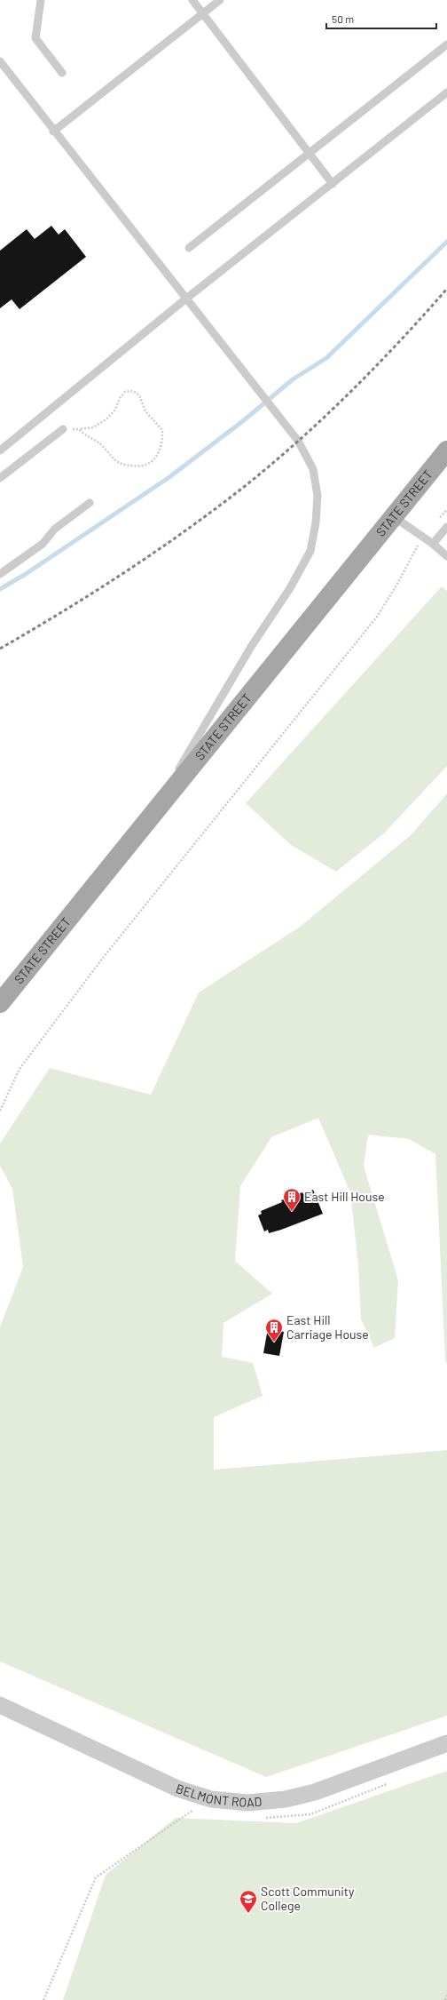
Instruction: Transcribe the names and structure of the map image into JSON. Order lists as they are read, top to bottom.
{
  "streets": {
    "main road": ["STATE STREET"],
    "street": ["BELMONT ROAD"]
  },
  "places": {
    "building": ["East Hill House", "East Hill Carriage House"],
    "school or university": ["Scott Community College"]
  },
  "scale_bar": "50 m"
}
